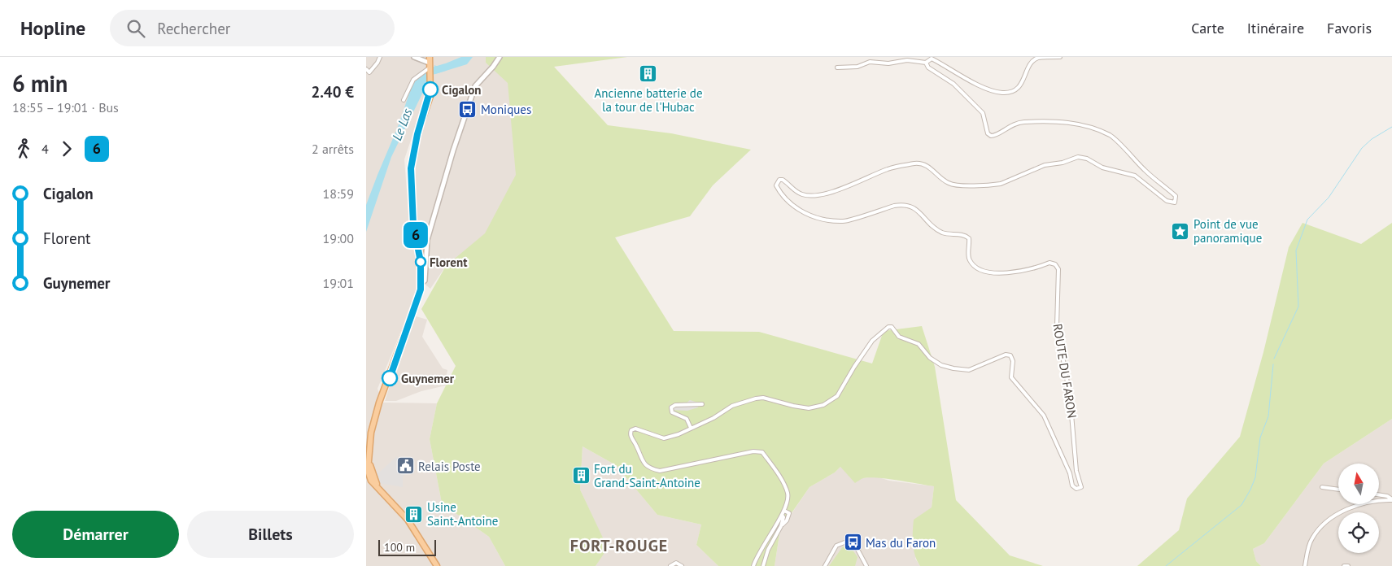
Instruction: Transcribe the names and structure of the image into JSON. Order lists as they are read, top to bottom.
{
  "streets": {
    "street": ["ROUTE DU FARON"]
  },
  "districts": ["FORT-ROUGE"],
  "water": ["Le Las"],
  "places": {
    "building": ["Ancienne batterie de la tour de l'Hubac", "Fort du Grand-Saint-Antoine", "Usine Saint-Antoine"],
    "other": ["Cigalon", "Florent", "Guynemer"],
    "bus stop": ["Moniques", "Mas du Faron"],
    "place": ["Point de vue panoramique"],
    "public building": ["Relais Poste"]
  },
  "lines": ["bus line 6"],
  "scale_bar": "100 m",
  "north": "top",
  "page": {
    "header": "Hopline",
    "search": "Rechercher",
    "nav": ["Carte", "Itinéraire", "Favoris"],
    "heading": ["6 min", "18:55 – 19:01 · Bus", "2.40 €"],
    "on_map": "6",
    "legs": ["4", "6", "2 arrêts"],
    "list": [
      {
        "name": "Cigalon",
        "value": "18:59"
      },
      {
        "name": "Florent",
        "value": "19:00"
      },
      {
        "name": "Guynemer",
        "value": "19:01"
      }
    ],
    "buttons": ["Démarrer", "Billets"],
    "scale": "100 m"
  }
}
